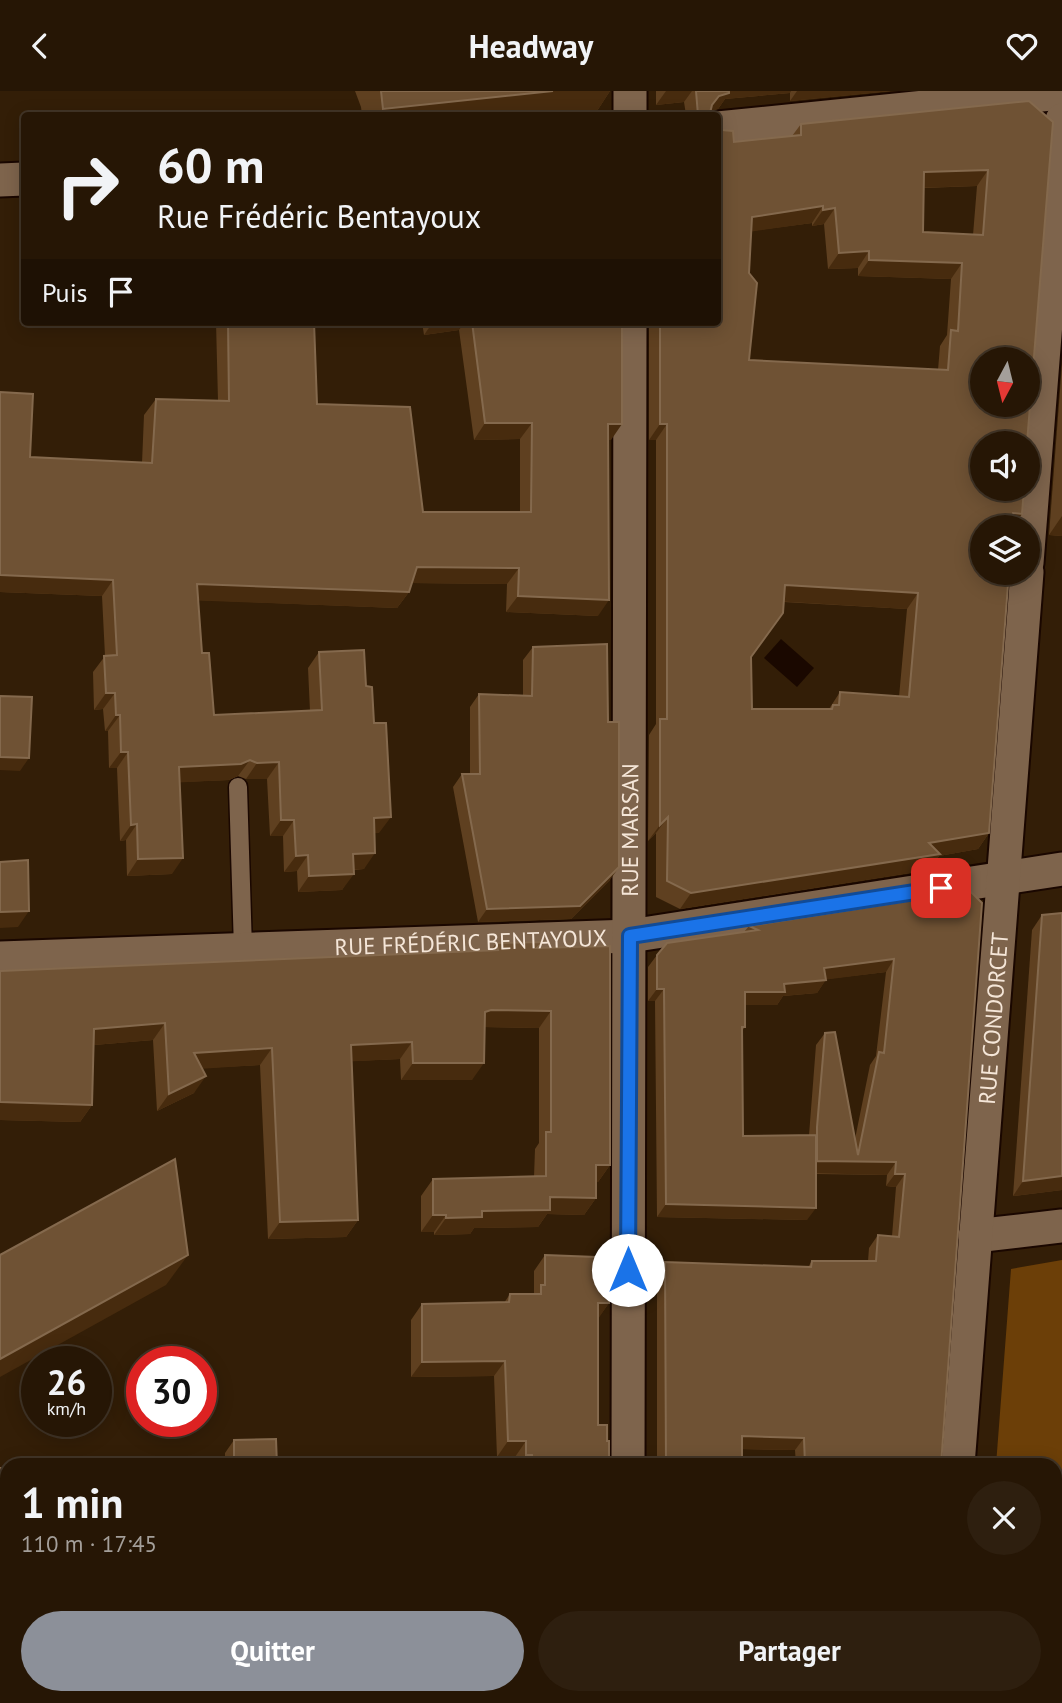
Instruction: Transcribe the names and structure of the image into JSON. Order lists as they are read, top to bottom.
{
  "streets": {
    "street": ["RUE MARSAN", "RUE FRÉDÉRIC BENTAYOUX", "RUE CONDORCET"]
  },
  "crossings": [
    ["RUE MARSAN", "RUE FRÉDÉRIC BENTAYOUX"],
    ["RUE FRÉDÉRIC BENTAYOUX", "RUE CONDORCET"]
  ],
  "north": "bottom",
  "page": {
    "header": "Headway",
    "turn": ["60 m", "Rue Frédéric Bentayoux"],
    "then": "Puis",
    "speed": "26 km/h",
    "limit": "30",
    "heading": ["1 min", "110 m · 17:45"],
    "buttons": ["Quitter", "Partager"]
  }
}
